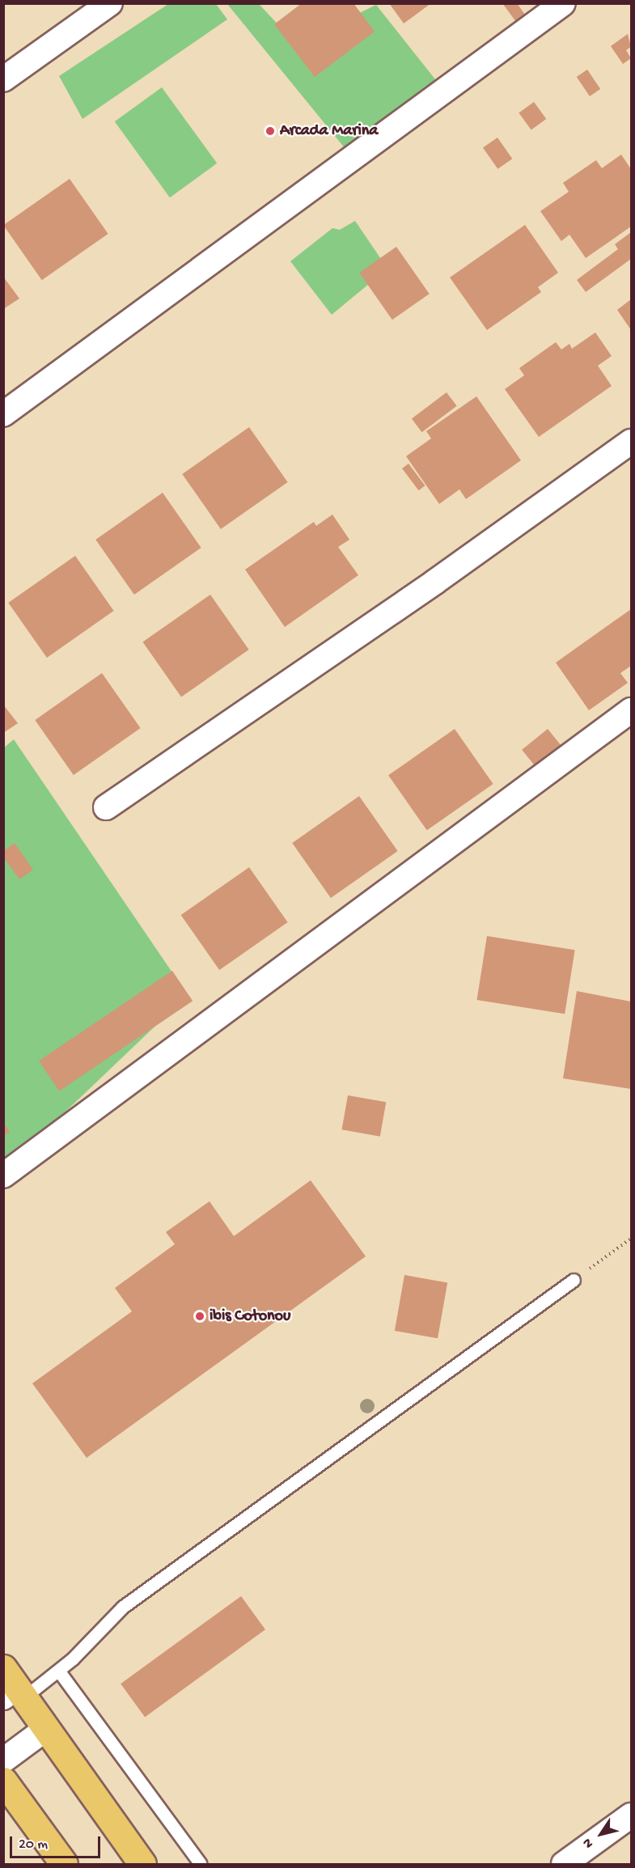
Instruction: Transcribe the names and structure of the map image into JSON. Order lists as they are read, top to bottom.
{
  "places": ["Arcada Marina", "ibis Cotonou"],
  "scale_bar": "20 m",
  "north": "bottom left"
}
